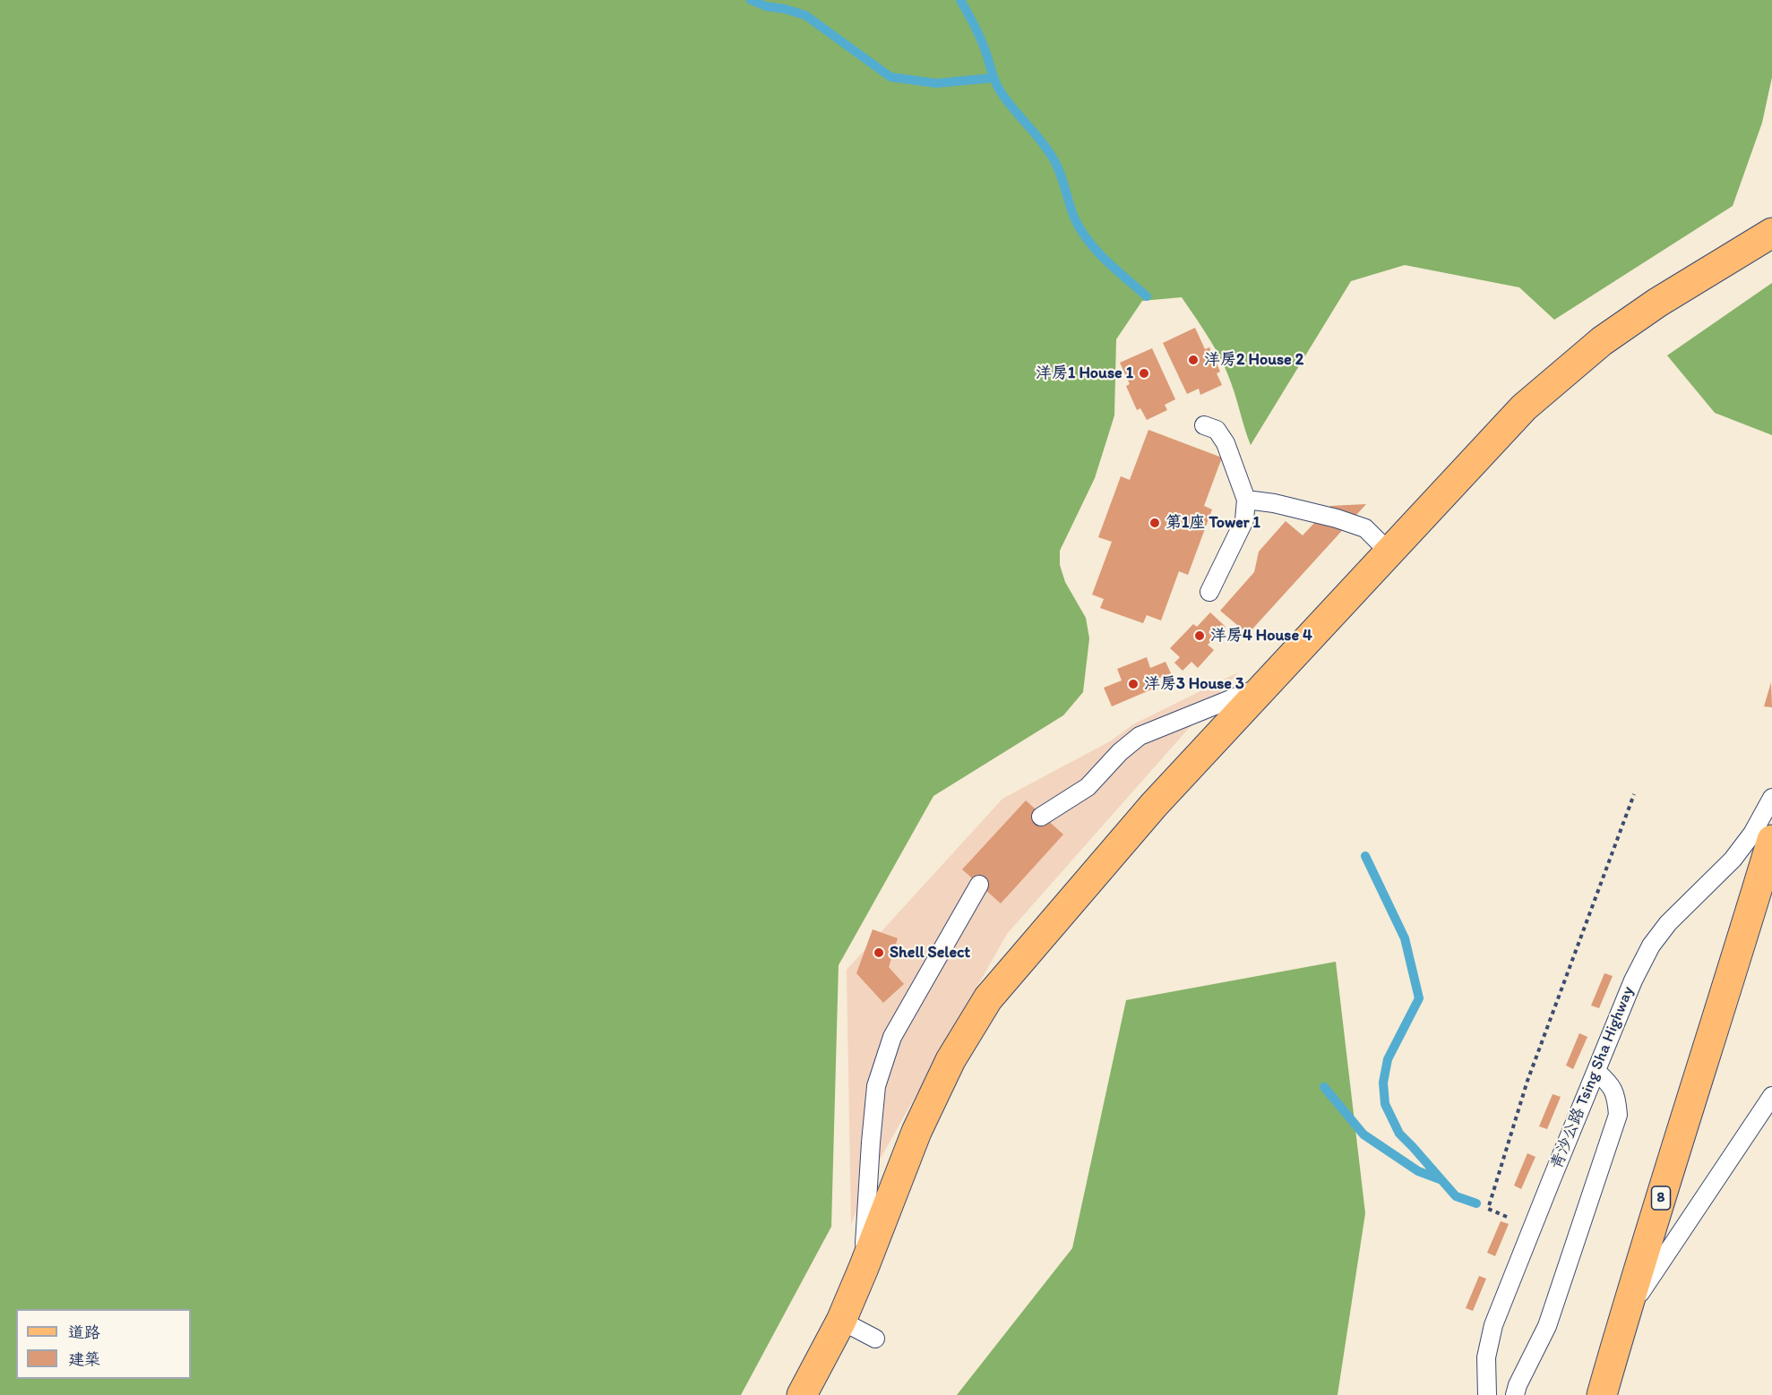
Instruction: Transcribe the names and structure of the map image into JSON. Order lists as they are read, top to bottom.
{
  "streets": {
    "main road": ["8"],
    "lane": ["青沙公路 Tsing Sha Highway"]
  },
  "places": [
    "洋房2 House 2",
    "洋房1 House 1",
    "第1座 Tower 1",
    "洋房4 House 4",
    "洋房3 House 3",
    "Shell Select"
  ],
  "legend": ["道路", "建築"]
}
